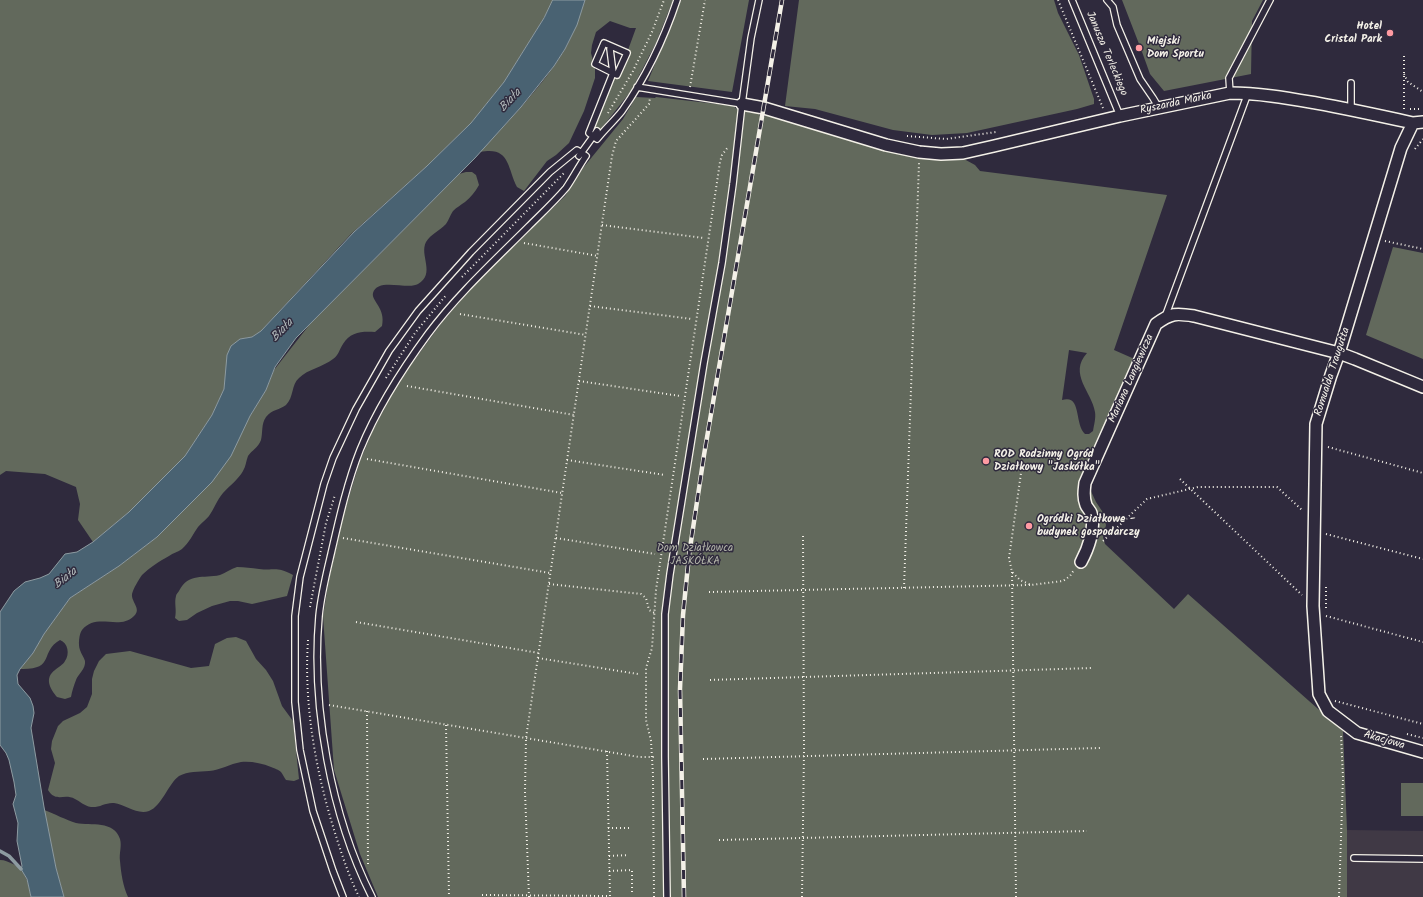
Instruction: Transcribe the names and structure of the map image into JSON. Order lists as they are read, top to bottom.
{
  "streets": {
    "street": [
      "Ryszarda Marka",
      "Romualda Traugutta",
      "Mariana Langiewicza",
      "Akacjowa"
    ],
    "lane": ["Janusza Terleckiego"]
  },
  "crossings": [
    ["Janusza Terleckiego", "Ryszarda Marka"],
    ["Ryszarda Marka", "Romualda Traugutta"],
    ["Romualda Traugutta", "Akacjowa"]
  ],
  "water": ["Biała"],
  "parks": ["Dom Działkowca JASKÓŁKA"],
  "places": [
    "Hotel Cristal Park",
    "Miejski Dom Sportu",
    "ROD Rodzinny Ogród Działkowy \"Jaskółka\"",
    "Ogródki Działkowe - budynek gospodarczy"
  ]
}
